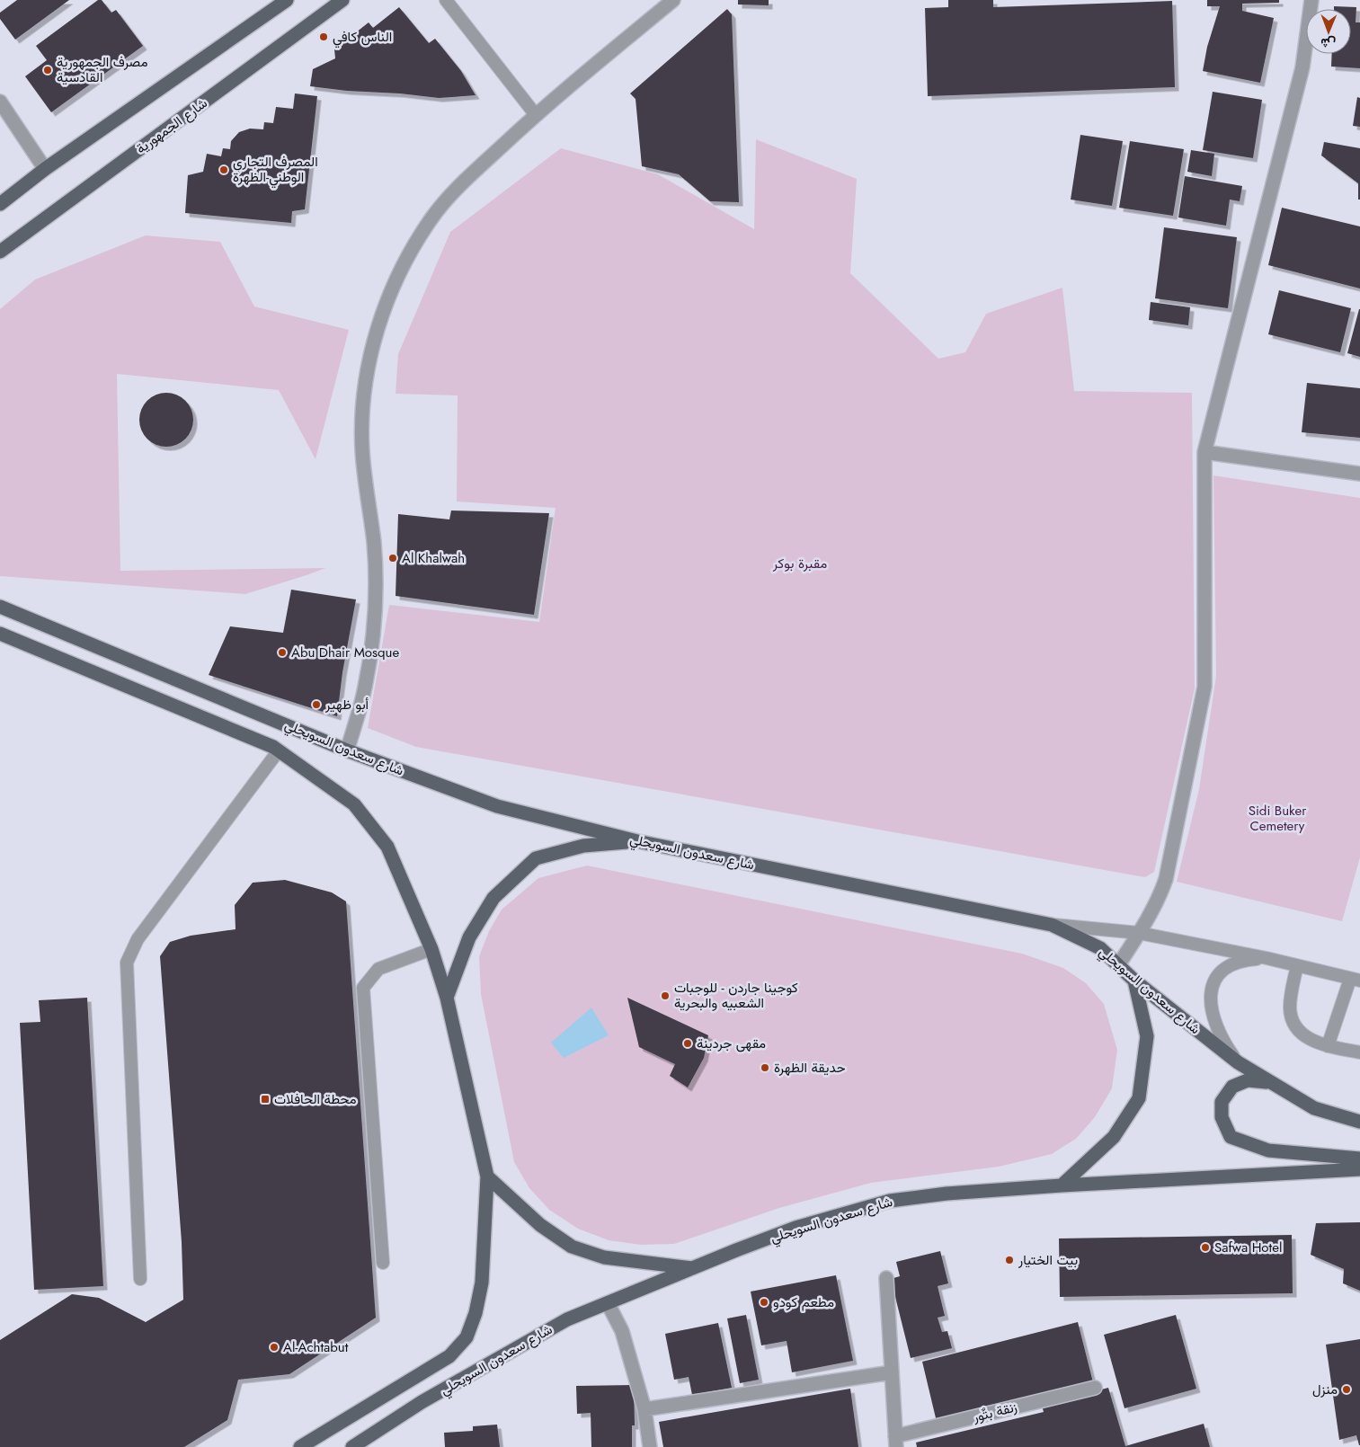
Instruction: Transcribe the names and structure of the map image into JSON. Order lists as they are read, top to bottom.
{
  "streets": {
    "main road": ["شارع الجمهورية", "شارع سعدون السويحلي"],
    "street": ["زنقة بتٌور"]
  },
  "parks": ["مقبرة بوكر", "Sidi Buker Cemetery"],
  "places": {
    "other": [
      "الناس كافي",
      "مصرف الجمهورية القادسية",
      "المصرف التجاري الوطني-الظهرة",
      "Al Khalwah",
      "Abu Dhair Mosque",
      "أبو ظهير",
      "كوجينا جاردن - للوجبات الشعبيه والبحرية",
      "مقهى جردينة",
      "حديقة الظهرة",
      "Safwa Hotel",
      "بيت الختيار",
      "مطعم كودو",
      "Al-Achtabut",
      "منزل"
    ],
    "transit": ["محطة الحافلات"]
  },
  "north": "bottom"
}
